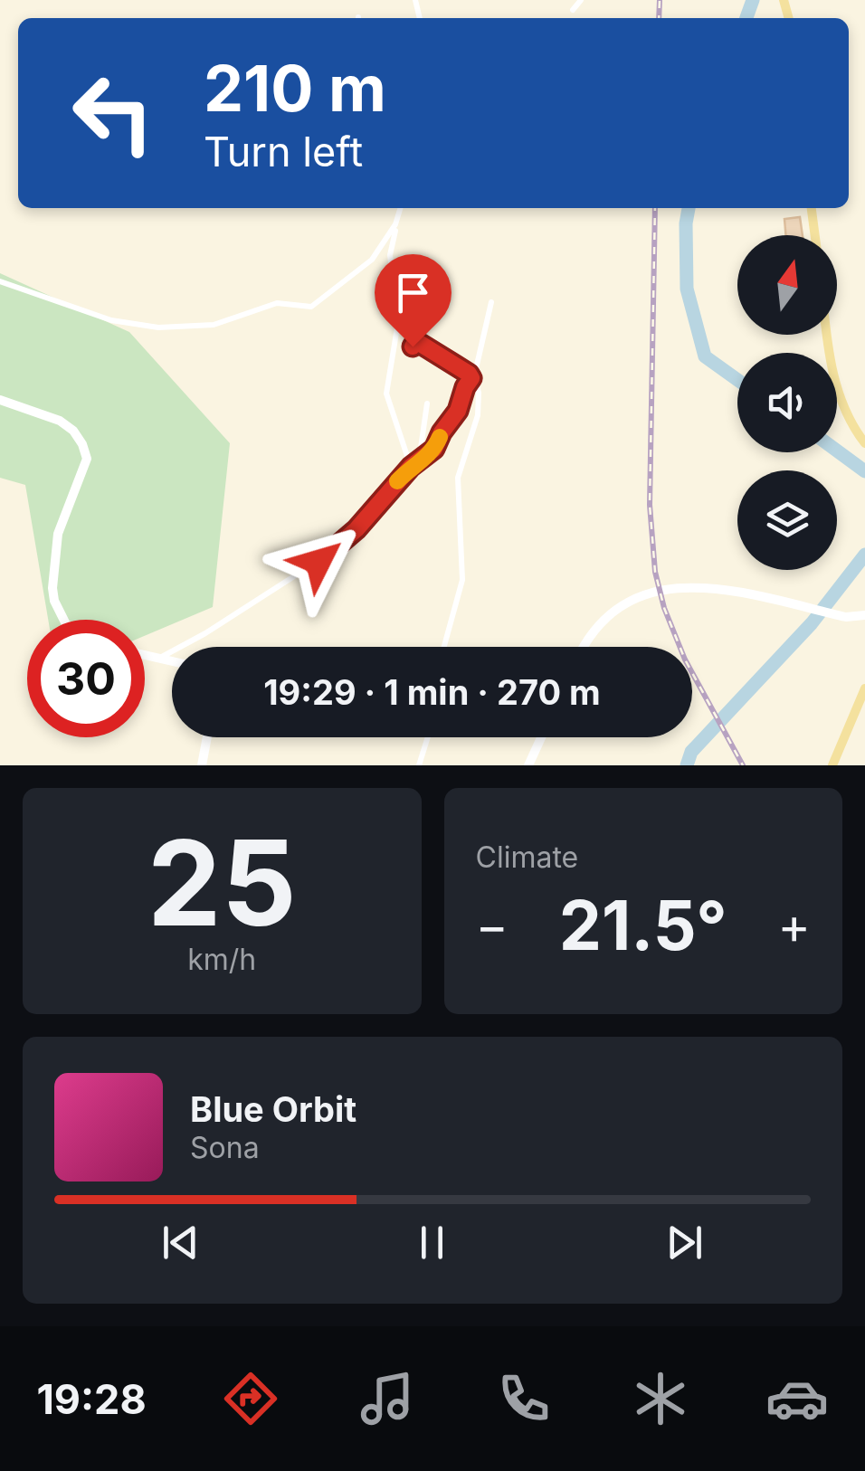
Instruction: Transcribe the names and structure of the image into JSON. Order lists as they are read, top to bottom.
{
  "north": "top",
  "page": {
    "turn": ["210 m", "Turn left"],
    "limit": "30",
    "trip": "19:29 · 1 min · 270 m",
    "tile": [
      ["25", "km/h"],
      "Climate"
    ],
    "heat": ["−", "21.5°", "+"],
    "song": ["Blue Orbit", "Sona"],
    "tabs": "19:28"
  }
}
